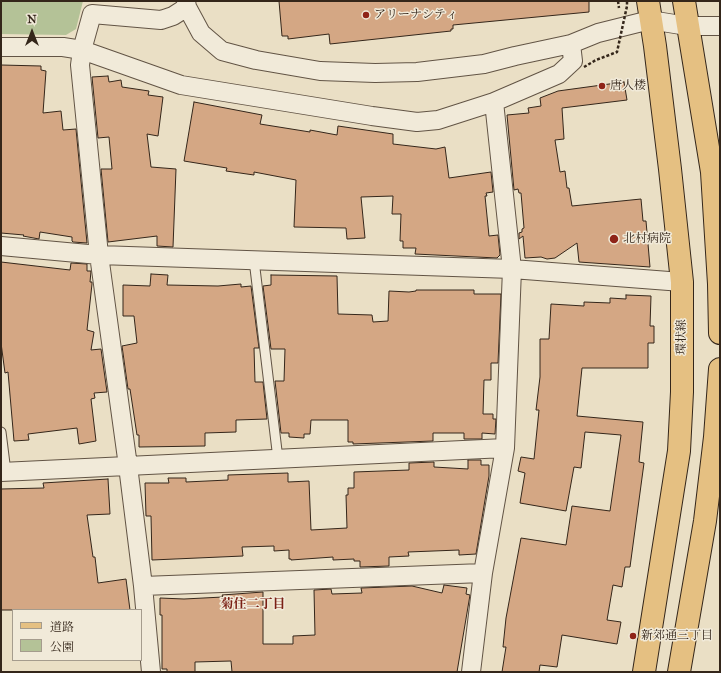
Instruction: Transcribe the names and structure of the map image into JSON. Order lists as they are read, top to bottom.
{
  "streets": {
    "main road": ["環状線"]
  },
  "districts": ["菊住二丁目"],
  "places": [
    "アリーナシティ",
    "唐人楼",
    "北村病院",
    "新郊通三丁目"
  ],
  "legend": ["道路", "公園"],
  "north": "top"
}
